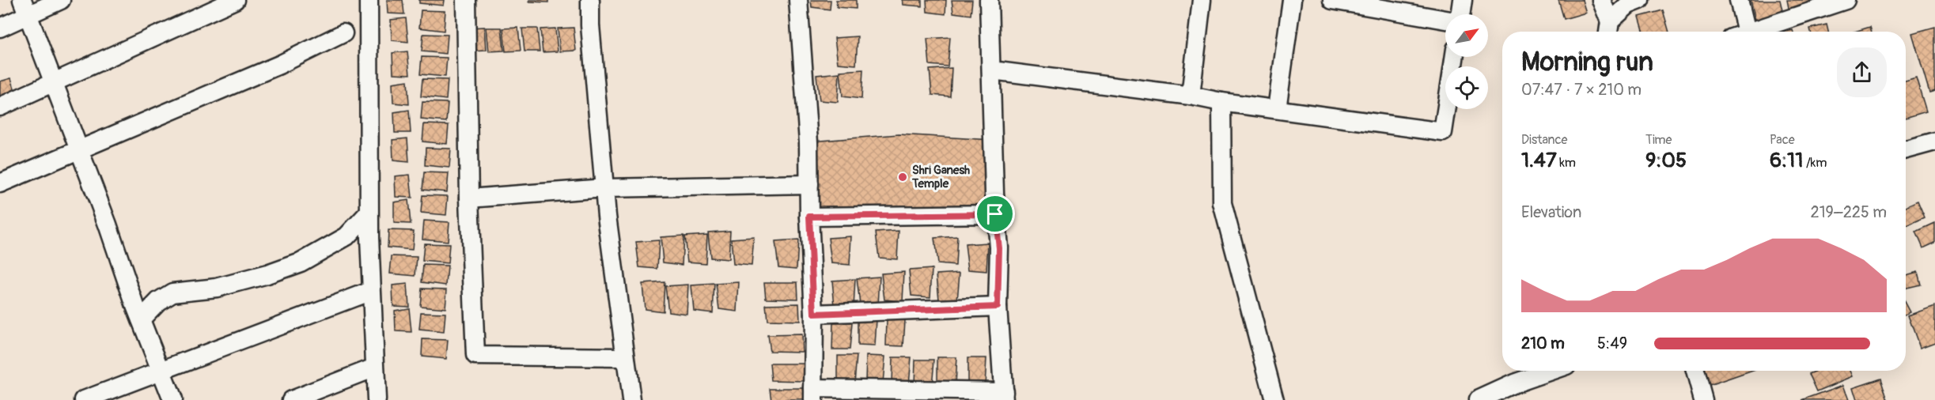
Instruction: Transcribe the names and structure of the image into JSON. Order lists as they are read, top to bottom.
{
  "places": ["Shri Ganesh Temple"],
  "north": "top right",
  "page": {
    "heading": ["Morning run", "07:47 · 7 × 210 m"],
    "stats": [
      ["Distance", "1.47 km"],
      ["Time", "9:05"],
      ["Pace", "6:11 /km"]
    ],
    "chart": ["Elevation", "219–225 m"],
    "list": [
      {
        "name": "210 m",
        "note": "5:49"
      }
    ]
  }
}
